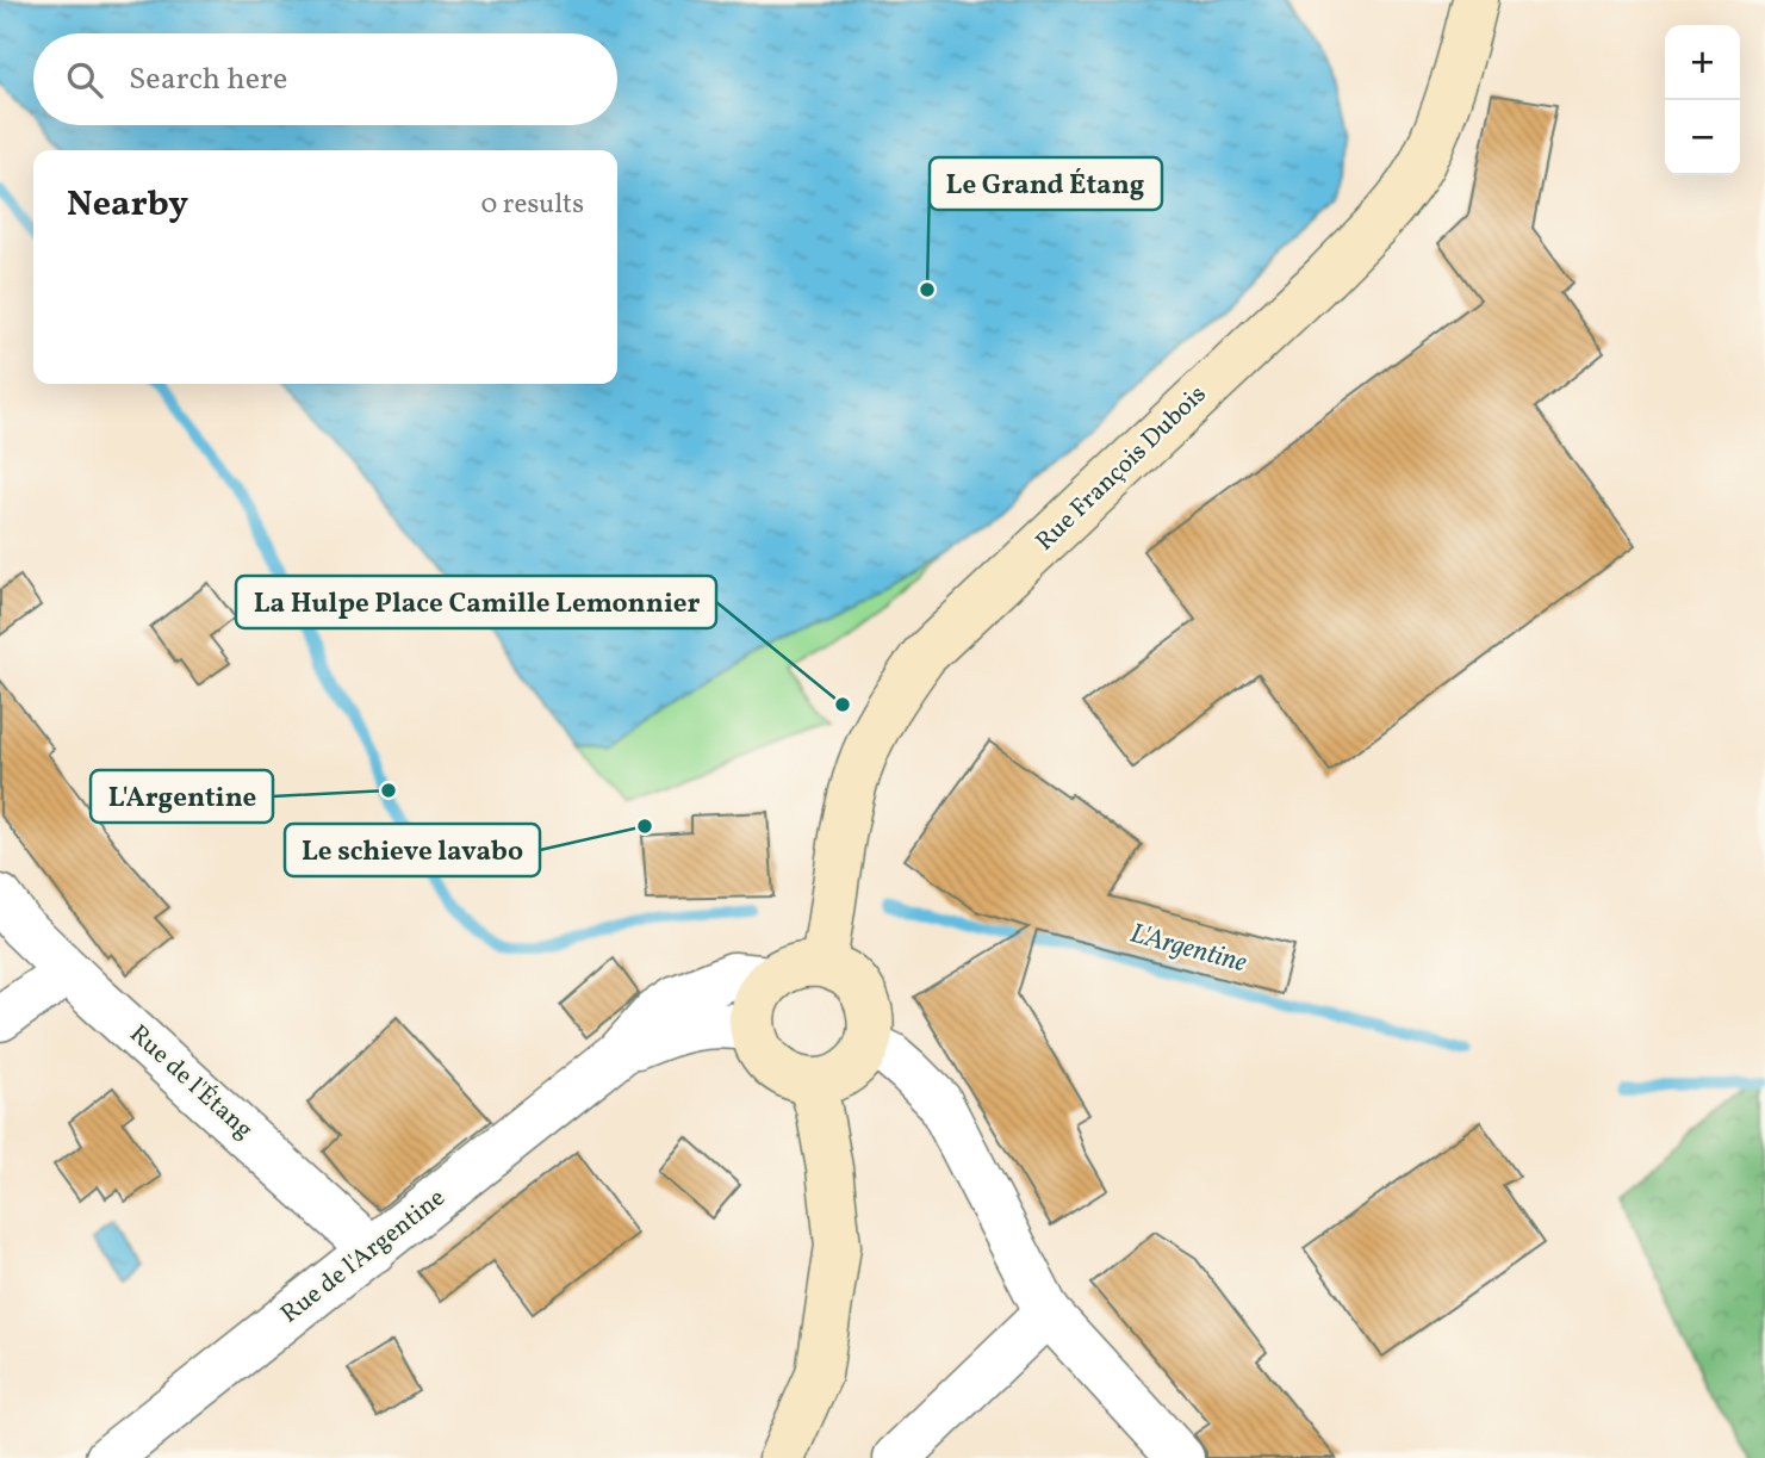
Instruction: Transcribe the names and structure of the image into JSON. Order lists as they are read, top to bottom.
{
  "streets": {
    "main road": ["Rue François Dubois"],
    "street": ["Rue de l'Étang", "Rue de l'Argentine"]
  },
  "crossings": [
    ["Rue François Dubois", "Rue de l'Argentine"],
    ["Rue de l'Étang", "Rue de l'Argentine"]
  ],
  "water": ["L'Argentine"],
  "places": [
    "Le Grand Étang",
    "La Hulpe Place Camille Lemonnier",
    "L'Argentine",
    "Le schieve lavabo"
  ],
  "page": {
    "map_buttons": ["+", "−"],
    "search": "Search here",
    "heading": ["Nearby", "0 results"]
  }
}
